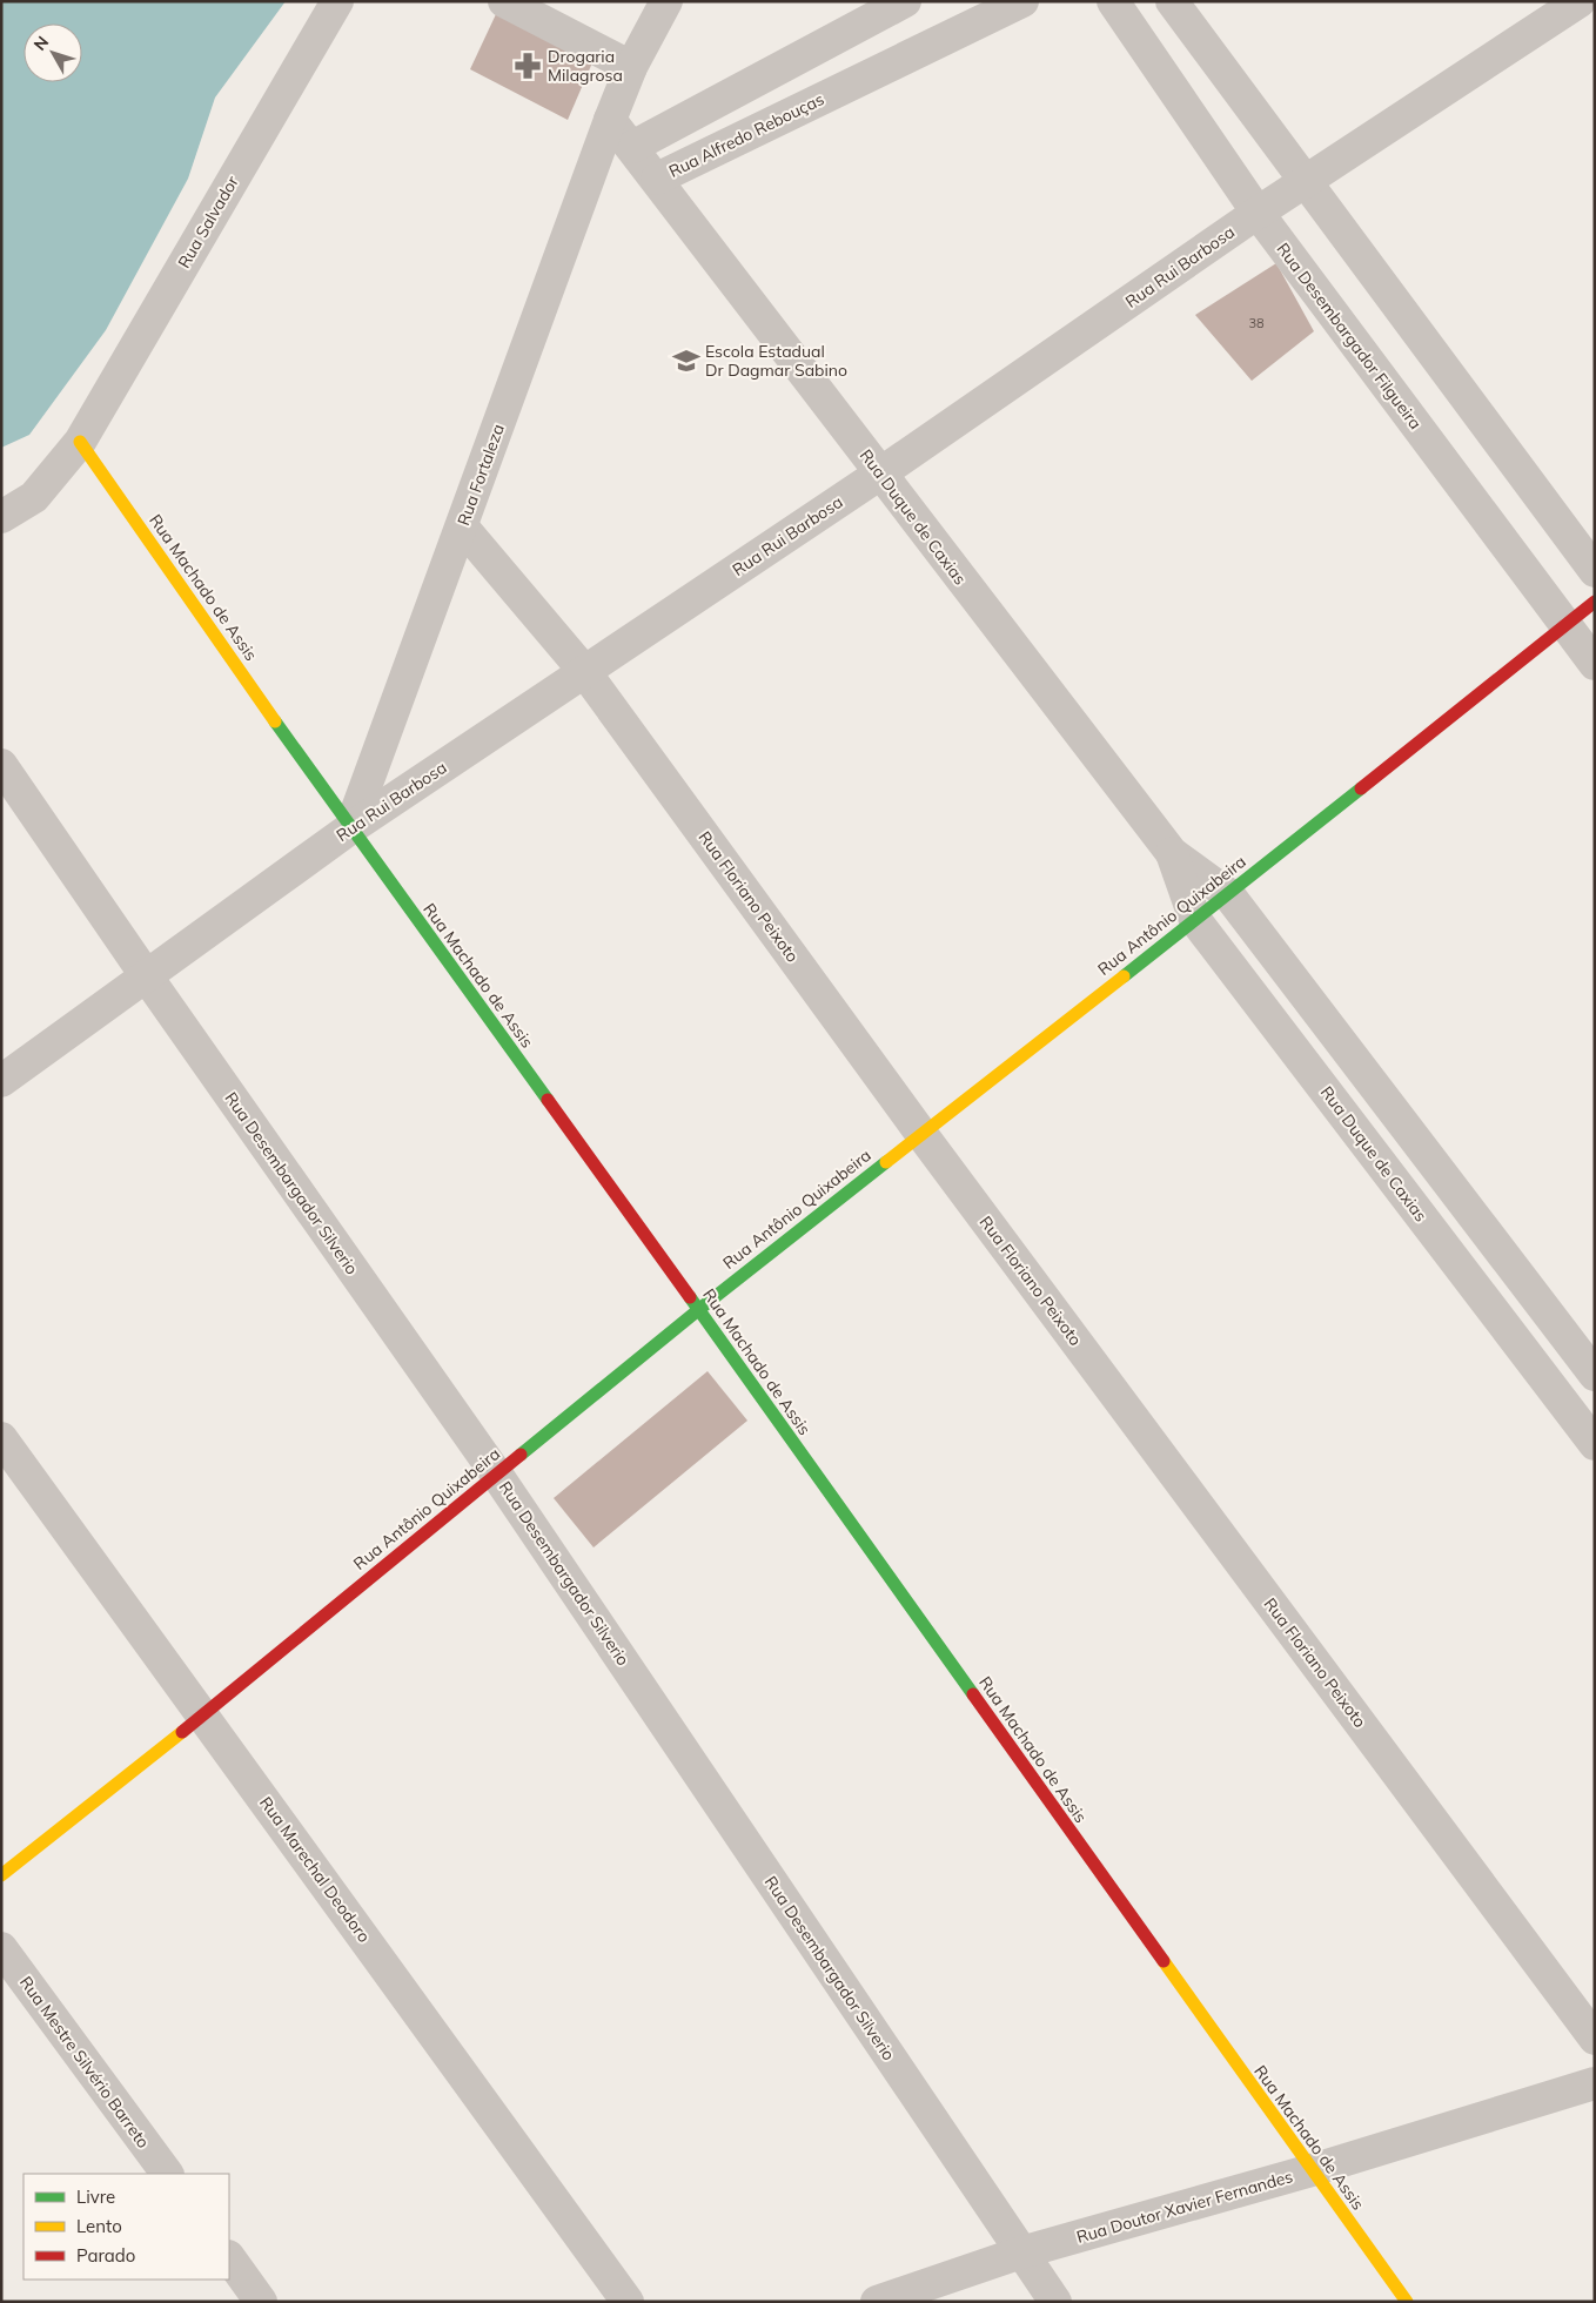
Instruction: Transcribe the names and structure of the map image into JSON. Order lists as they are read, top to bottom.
{
  "streets": {
    "street": [
      "Rua Alfredo Rebouças",
      "Rua Salvador",
      "Rua Rui Barbosa",
      "Rua Desembargador Filgueira",
      "Rua Fortaleza",
      "Rua Duque de Caxias",
      "Rua Machado de Assis",
      "Rua Floriano Peixoto",
      "Rua Antônio Quixabeira",
      "Rua Desembargador Silverio",
      "Rua Marechal Deodoro",
      "Rua Mestre Silvério Barreto",
      "Rua Doutor Xavier Fernandes"
    ]
  },
  "crossings": [
    ["Rua Alfredo Rebouças", "Rua Duque de Caxias"],
    ["Rua Salvador", "Rua Machado de Assis"],
    ["Rua Rui Barbosa", "Rua Desembargador Filgueira"],
    ["Rua Rui Barbosa", "Rua Fortaleza"],
    ["Rua Rui Barbosa", "Rua Duque de Caxias"],
    ["Rua Rui Barbosa", "Rua Machado de Assis"],
    ["Rua Rui Barbosa", "Rua Floriano Peixoto"],
    ["Rua Rui Barbosa", "Rua Desembargador Silverio"],
    ["Rua Desembargador Filgueira", "Rua Antônio Quixabeira"],
    ["Rua Fortaleza", "Rua Machado de Assis"],
    ["Rua Fortaleza", "Rua Floriano Peixoto"],
    ["Rua Duque de Caxias", "Rua Antônio Quixabeira"],
    ["Rua Machado de Assis", "Rua Antônio Quixabeira"],
    ["Rua Machado de Assis", "Rua Doutor Xavier Fernandes"],
    ["Rua Floriano Peixoto", "Rua Antônio Quixabeira"],
    ["Rua Antônio Quixabeira", "Rua Desembargador Silverio"],
    ["Rua Antônio Quixabeira", "Rua Marechal Deodoro"],
    ["Rua Desembargador Silverio", "Rua Doutor Xavier Fernandes"]
  ],
  "places": {
    "pharmacy": ["Drogaria Milagrosa"],
    "school or university": ["Escola Estadual Dr Dagmar Sabino"]
  },
  "house_numbers": ["38"],
  "legend": ["Livre", "Lento", "Parado"],
  "north": "top left"
}
